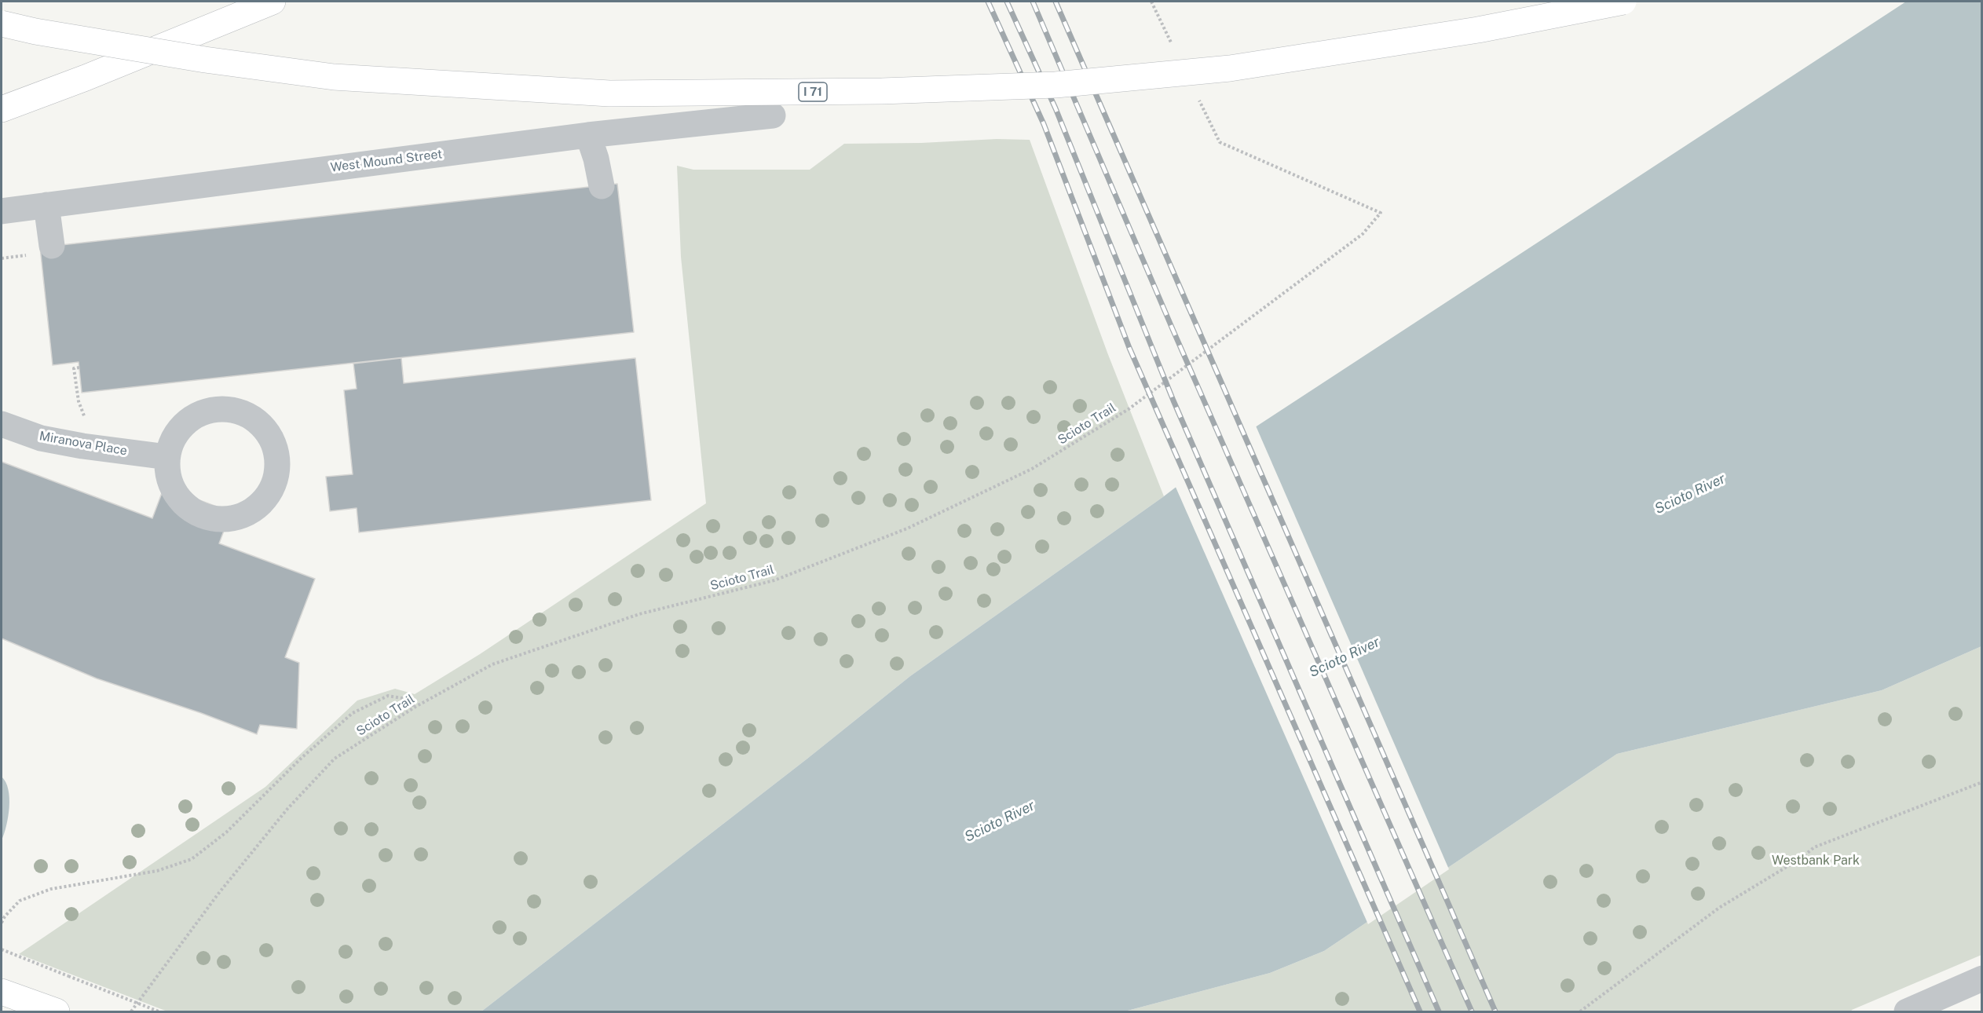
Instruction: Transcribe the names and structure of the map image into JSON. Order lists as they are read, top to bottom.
{
  "streets": {
    "main road": ["I 71"],
    "street": ["West Mound Street", "Miranova Place"],
    "path": ["Scioto Trail"]
  },
  "water": ["Scioto River"],
  "parks": ["Westbank Park"]
}
